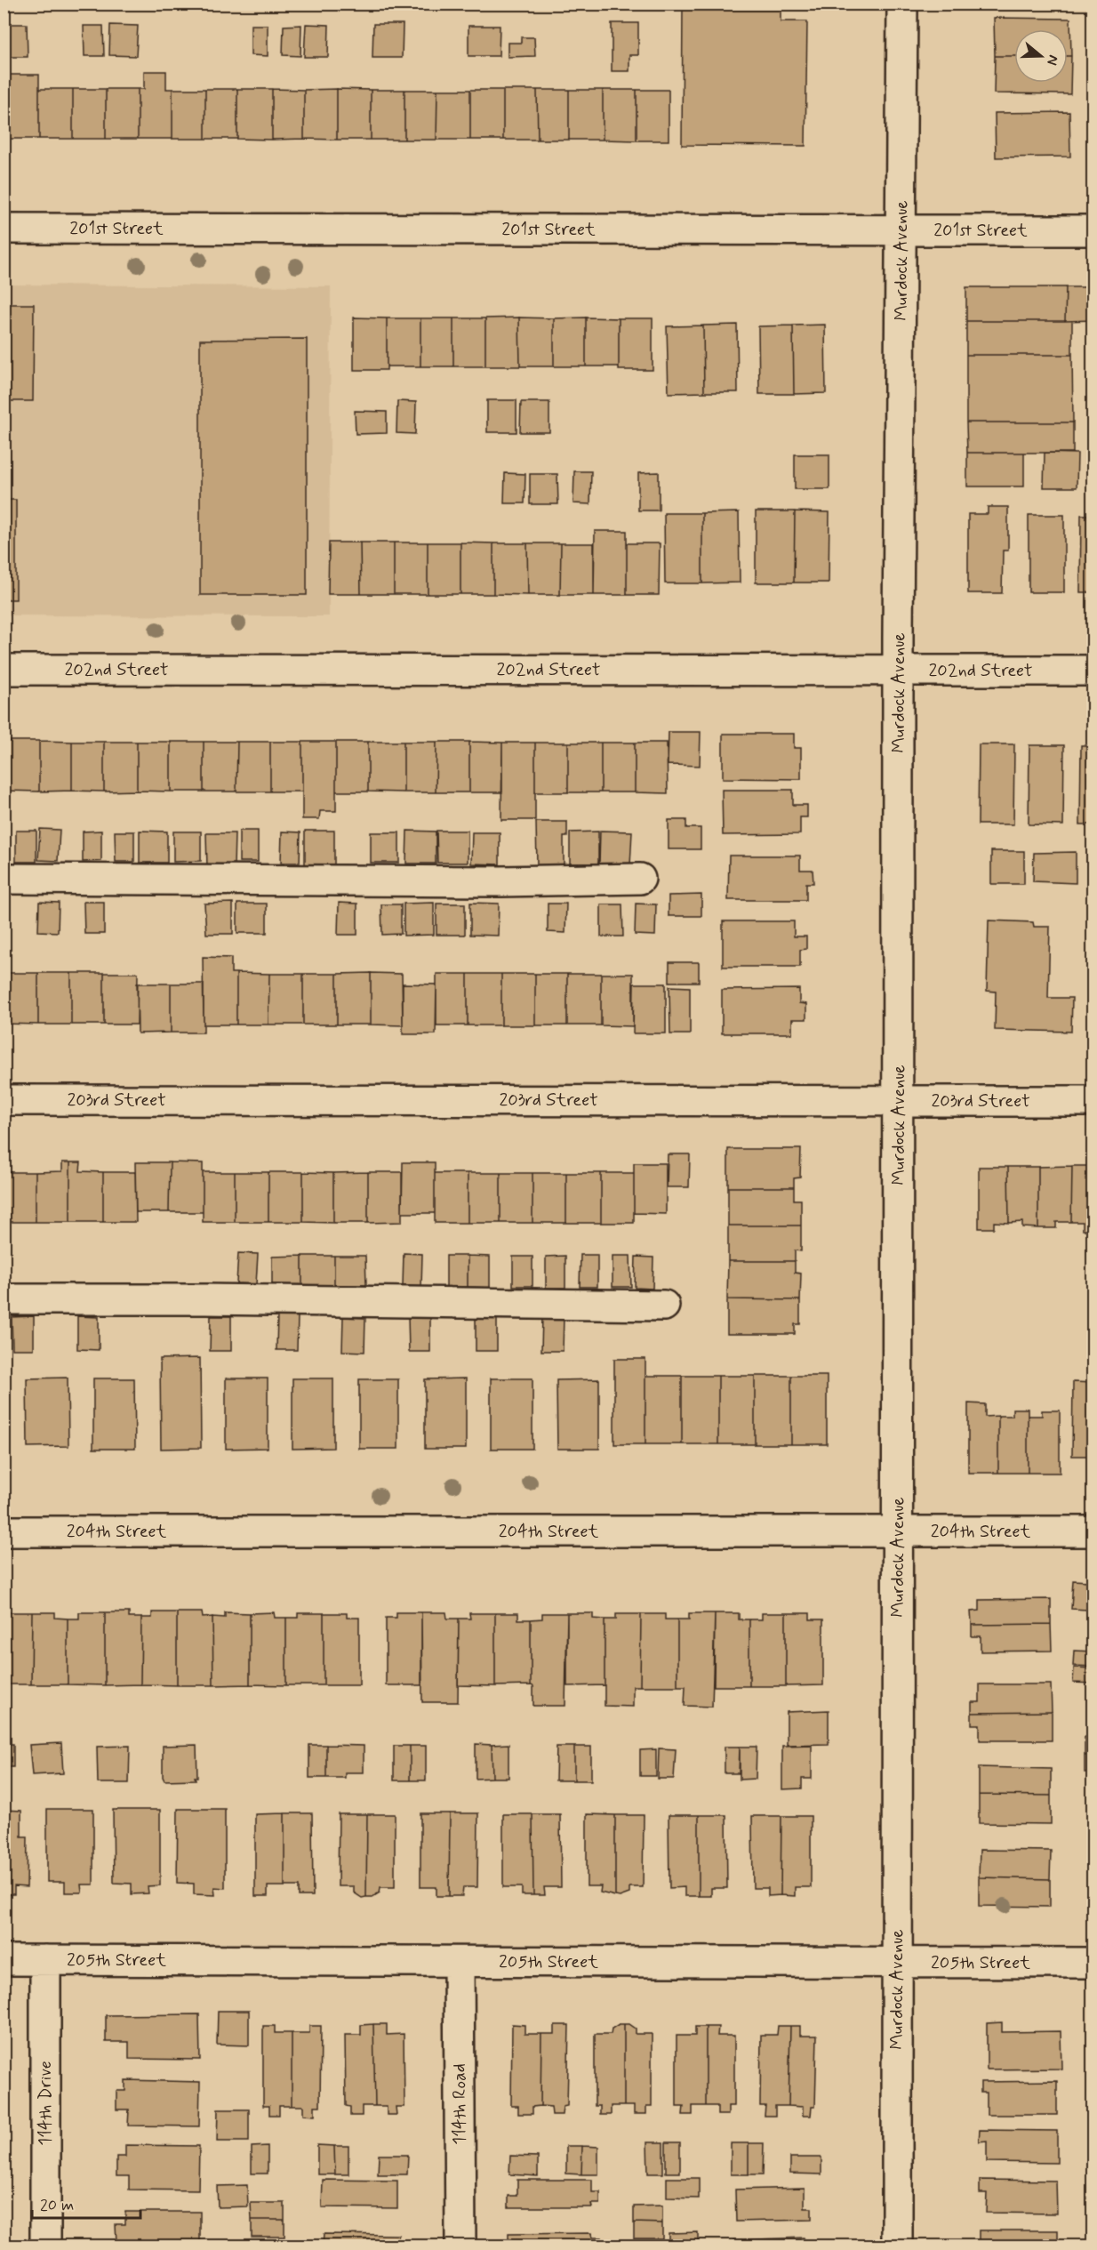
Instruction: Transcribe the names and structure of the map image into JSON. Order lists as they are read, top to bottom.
{
  "streets": {
    "street": [
      "201st Street",
      "Murdock Avenue",
      "202nd Street",
      "203rd Street",
      "204th Street",
      "205th Street",
      "114th Drive",
      "114th Road"
    ]
  },
  "crossings": [
    ["201st Street", "Murdock Avenue"],
    ["Murdock Avenue", "202nd Street"],
    ["Murdock Avenue", "203rd Street"],
    ["Murdock Avenue", "204th Street"],
    ["Murdock Avenue", "205th Street"],
    ["205th Street", "114th Drive"],
    ["205th Street", "114th Road"]
  ],
  "scale_bar": "20 m",
  "north": "right"
}
